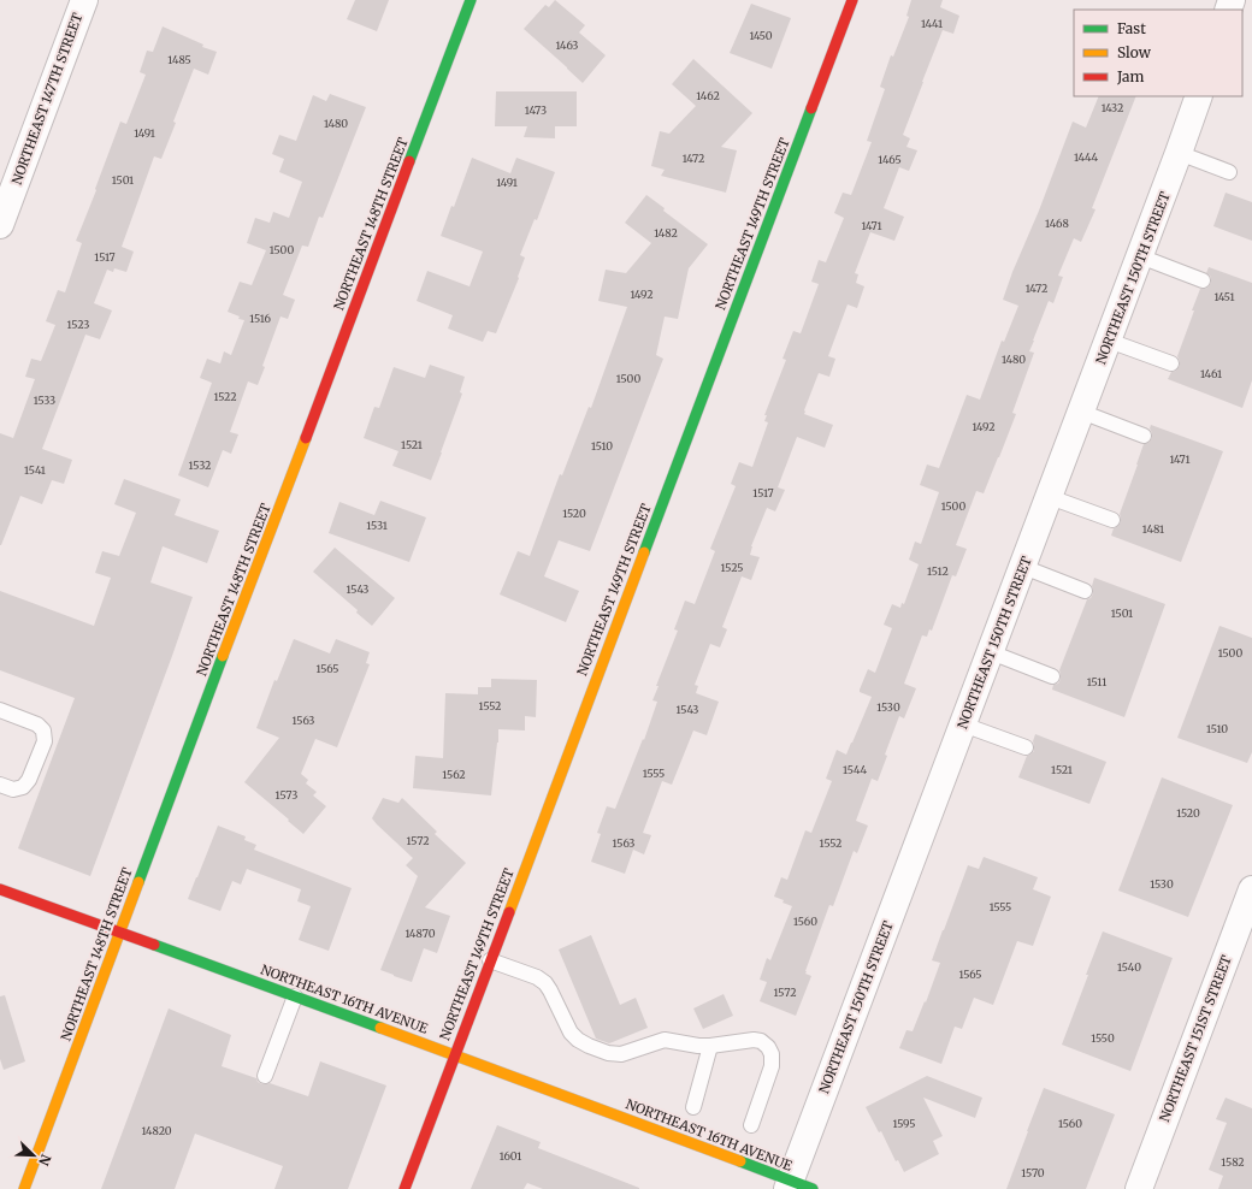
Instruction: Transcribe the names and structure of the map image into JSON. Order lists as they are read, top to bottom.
{
  "streets": {
    "street": [
      "NORTHEAST 147TH STREET",
      "NORTHEAST 148TH STREET",
      "NORTHEAST 149TH STREET",
      "NORTHEAST 150TH STREET",
      "NORTHEAST 16TH AVENUE",
      "NORTHEAST 151ST STREET"
    ]
  },
  "crossings": [
    ["NORTHEAST 148TH STREET", "NORTHEAST 16TH AVENUE"],
    ["NORTHEAST 149TH STREET", "NORTHEAST 16TH AVENUE"],
    ["NORTHEAST 150TH STREET", "NORTHEAST 16TH AVENUE"]
  ],
  "house_numbers": [
    "1441",
    "1450",
    "1463",
    "1485",
    "1462",
    "1432",
    "1473",
    "1480",
    "1491",
    "1444",
    "1472",
    "1465",
    "1501",
    "1491",
    "1468",
    "1471",
    "1482",
    "1500",
    "1517",
    "1472",
    "1492",
    "1451",
    "1516",
    "1523",
    "1480",
    "1461",
    "1500",
    "1522",
    "1533",
    "1492",
    "1521",
    "1510",
    "1471",
    "1532",
    "1541",
    "1517",
    "1500",
    "1520",
    "1531",
    "1481",
    "1525",
    "1512",
    "1543",
    "1501",
    "1500",
    "1565",
    "1511",
    "1552",
    "1530",
    "1543",
    "1563",
    "1510",
    "1544",
    "1521",
    "1555",
    "1562",
    "1573",
    "1520",
    "1572",
    "1563",
    "1552",
    "1530",
    "1555",
    "1560",
    "14870",
    "1540",
    "1565",
    "1572",
    "1550",
    "1595",
    "1560",
    "14820",
    "1601",
    "1582",
    "1570"
  ],
  "legend": ["Fast", "Slow", "Jam"],
  "north": "bottom right"
}
